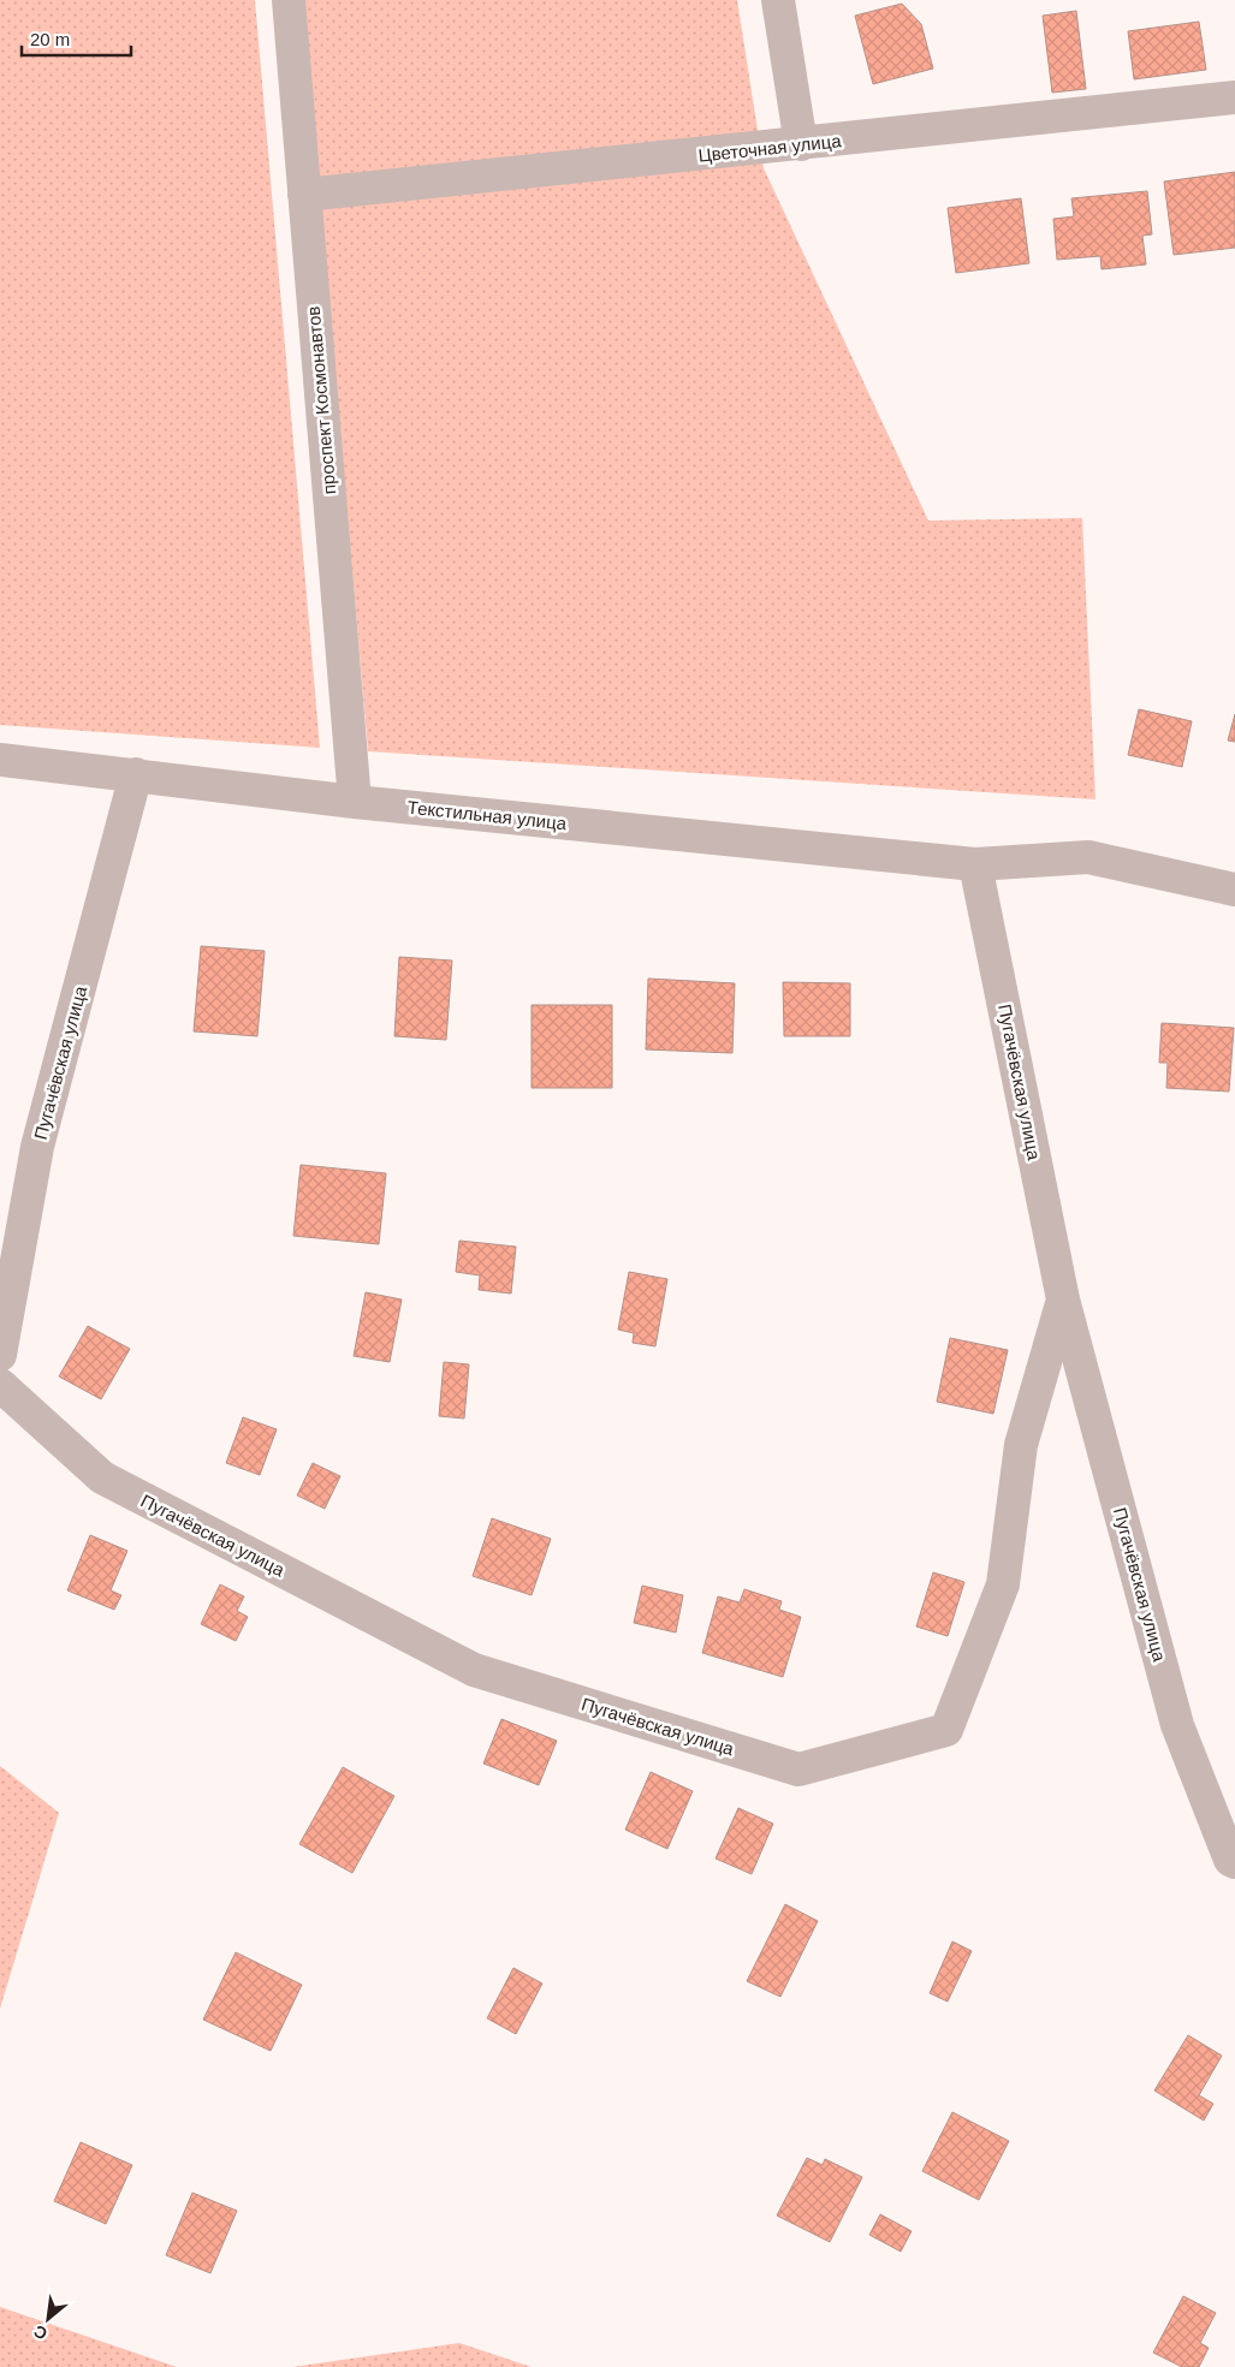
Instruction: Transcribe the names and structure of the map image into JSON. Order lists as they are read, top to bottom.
{
  "streets": {
    "street": [
      "Цветочная улица",
      "проспект Космонавтов",
      "Текстильная улица",
      "Пугачёвская улица"
    ]
  },
  "crossings": [
    ["Цветочная улица", "проспект Космонавтов"],
    ["проспект Космонавтов", "Текстильная улица"],
    ["Текстильная улица", "Пугачёвская улица"]
  ],
  "scale_bar": "20 m",
  "north": "bottom left"
}
